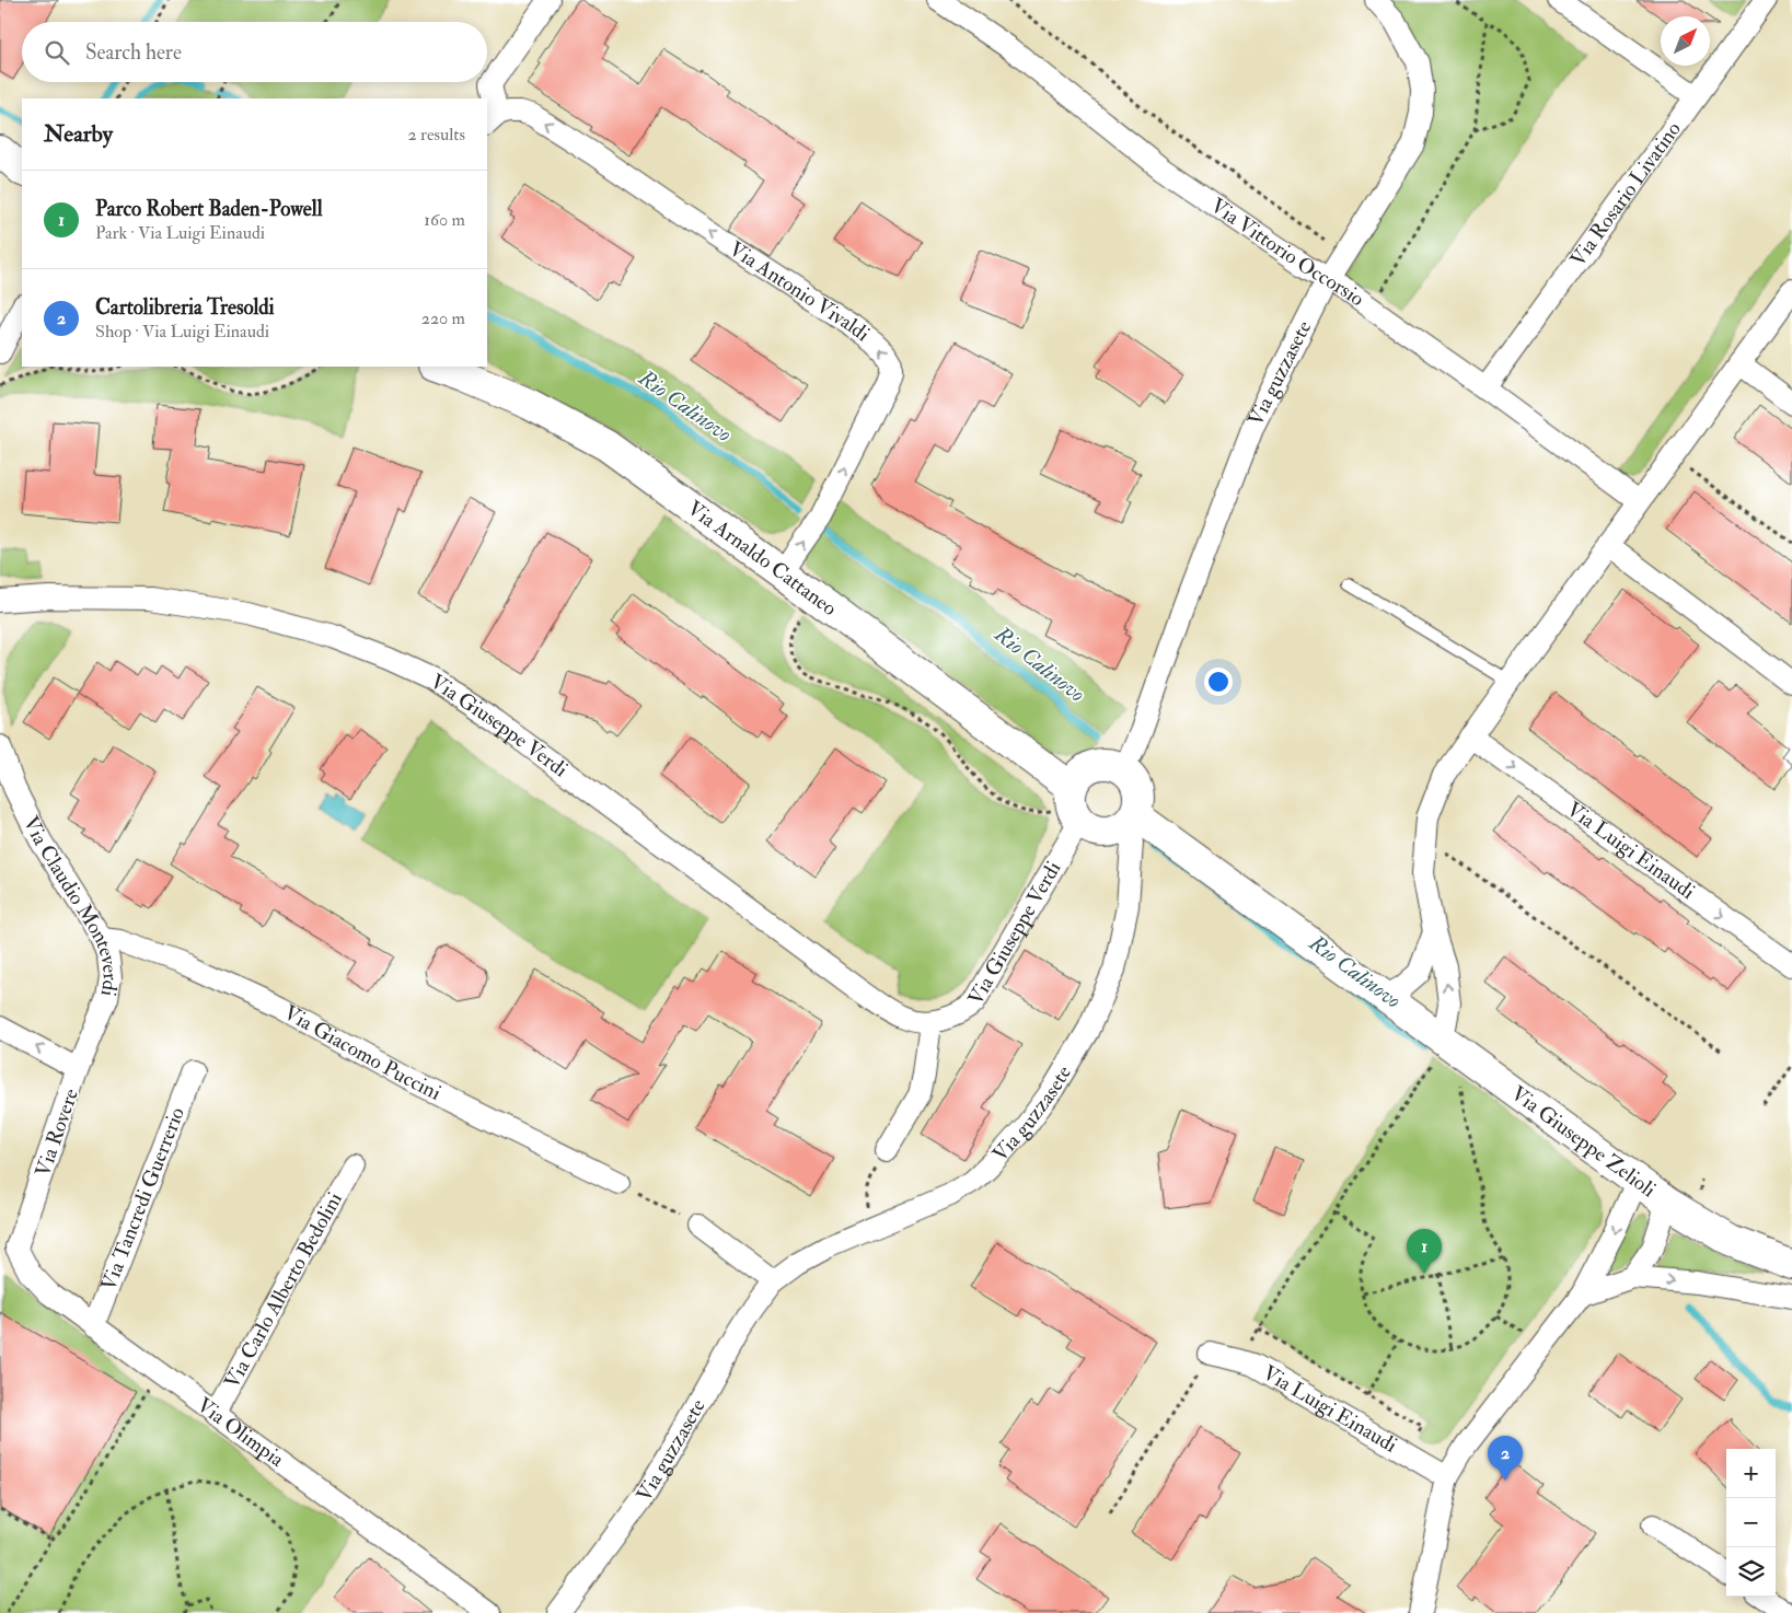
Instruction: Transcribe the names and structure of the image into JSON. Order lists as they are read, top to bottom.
{
  "streets": {
    "street": [
      "Via Rosario Livatino",
      "Via Vittorio Occorsio",
      "Via Antonio Vivaldi",
      "Via guzzasete",
      "Via Arnaldo Cattaneo",
      "Via Giuseppe Verdi",
      "Via Luigi Einaudi",
      "Via Claudio Monteverdi",
      "Via Giacomo Puccini",
      "Via Rovere",
      "Via Giuseppe Zelioli",
      "Via Tancredi Guerrerio",
      "Via Carlo Alberto Bedolini",
      "Via Olimpia"
    ]
  },
  "crossings": [
    ["Via Rosario Livatino", "Via Vittorio Occorsio"],
    ["Via Vittorio Occorsio", "Via guzzasete"],
    ["Via Antonio Vivaldi", "Via Arnaldo Cattaneo"],
    ["Via guzzasete", "Via Arnaldo Cattaneo"],
    ["Via guzzasete", "Via Giuseppe Verdi"],
    ["Via guzzasete", "Via Giuseppe Zelioli"],
    ["Via Arnaldo Cattaneo", "Via Giuseppe Verdi"],
    ["Via Arnaldo Cattaneo", "Via Giuseppe Zelioli"],
    ["Via Giuseppe Verdi", "Via Giuseppe Zelioli"],
    ["Via Claudio Monteverdi", "Via Giacomo Puccini"],
    ["Via Claudio Monteverdi", "Via Rovere"],
    ["Via Rovere", "Via Olimpia"],
    ["Via Tancredi Guerrerio", "Via Olimpia"],
    ["Via Carlo Alberto Bedolini", "Via Olimpia"]
  ],
  "one_way": ["Via Luigi Einaudi"],
  "water": ["Rio Calinovo"],
  "north": "top right",
  "page": {
    "search": "Search here",
    "heading": ["Nearby", "2 results"],
    "list": [
      {
        "mark": "1",
        "name": "Parco Robert Baden-Powell",
        "note": "Park · Via Luigi Einaudi",
        "value": "160 m"
      },
      {
        "mark": "2",
        "name": "Cartolibreria Tresoldi",
        "note": "Shop · Via Luigi Einaudi",
        "value": "220 m"
      }
    ],
    "pins": ["1", "2"],
    "map_buttons": ["+", "−"]
  }
}
